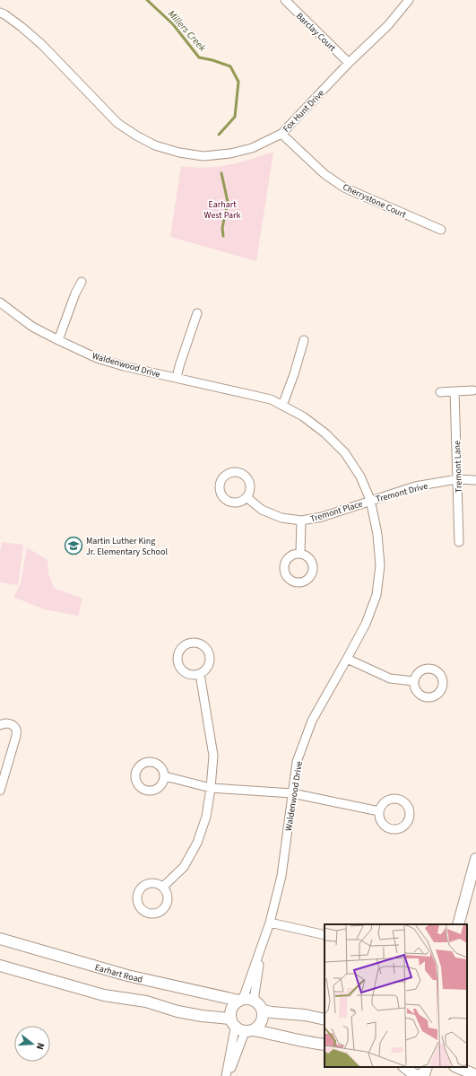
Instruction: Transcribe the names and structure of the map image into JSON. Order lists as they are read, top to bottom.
{
  "streets": {
    "street": [
      "Barclay Court",
      "Fox Hunt Drive",
      "Cherrystone Court",
      "Waldenwood Drive",
      "Tremont Lane",
      "Tremont Drive",
      "Tremont Place",
      "Earhart Road"
    ]
  },
  "crossings": [
    ["Barclay Court", "Fox Hunt Drive"],
    ["Fox Hunt Drive", "Cherrystone Court"],
    ["Waldenwood Drive", "Tremont Drive"],
    ["Waldenwood Drive", "Tremont Place"],
    ["Waldenwood Drive", "Earhart Road"],
    ["Tremont Lane", "Tremont Drive"],
    ["Tremont Drive", "Tremont Place"]
  ],
  "water": ["Millers Creek"],
  "parks": ["Earhart West Park"],
  "places": {
    "school or university": ["Martin Luther King Jr. Elementary School"]
  },
  "north": "right"
}
